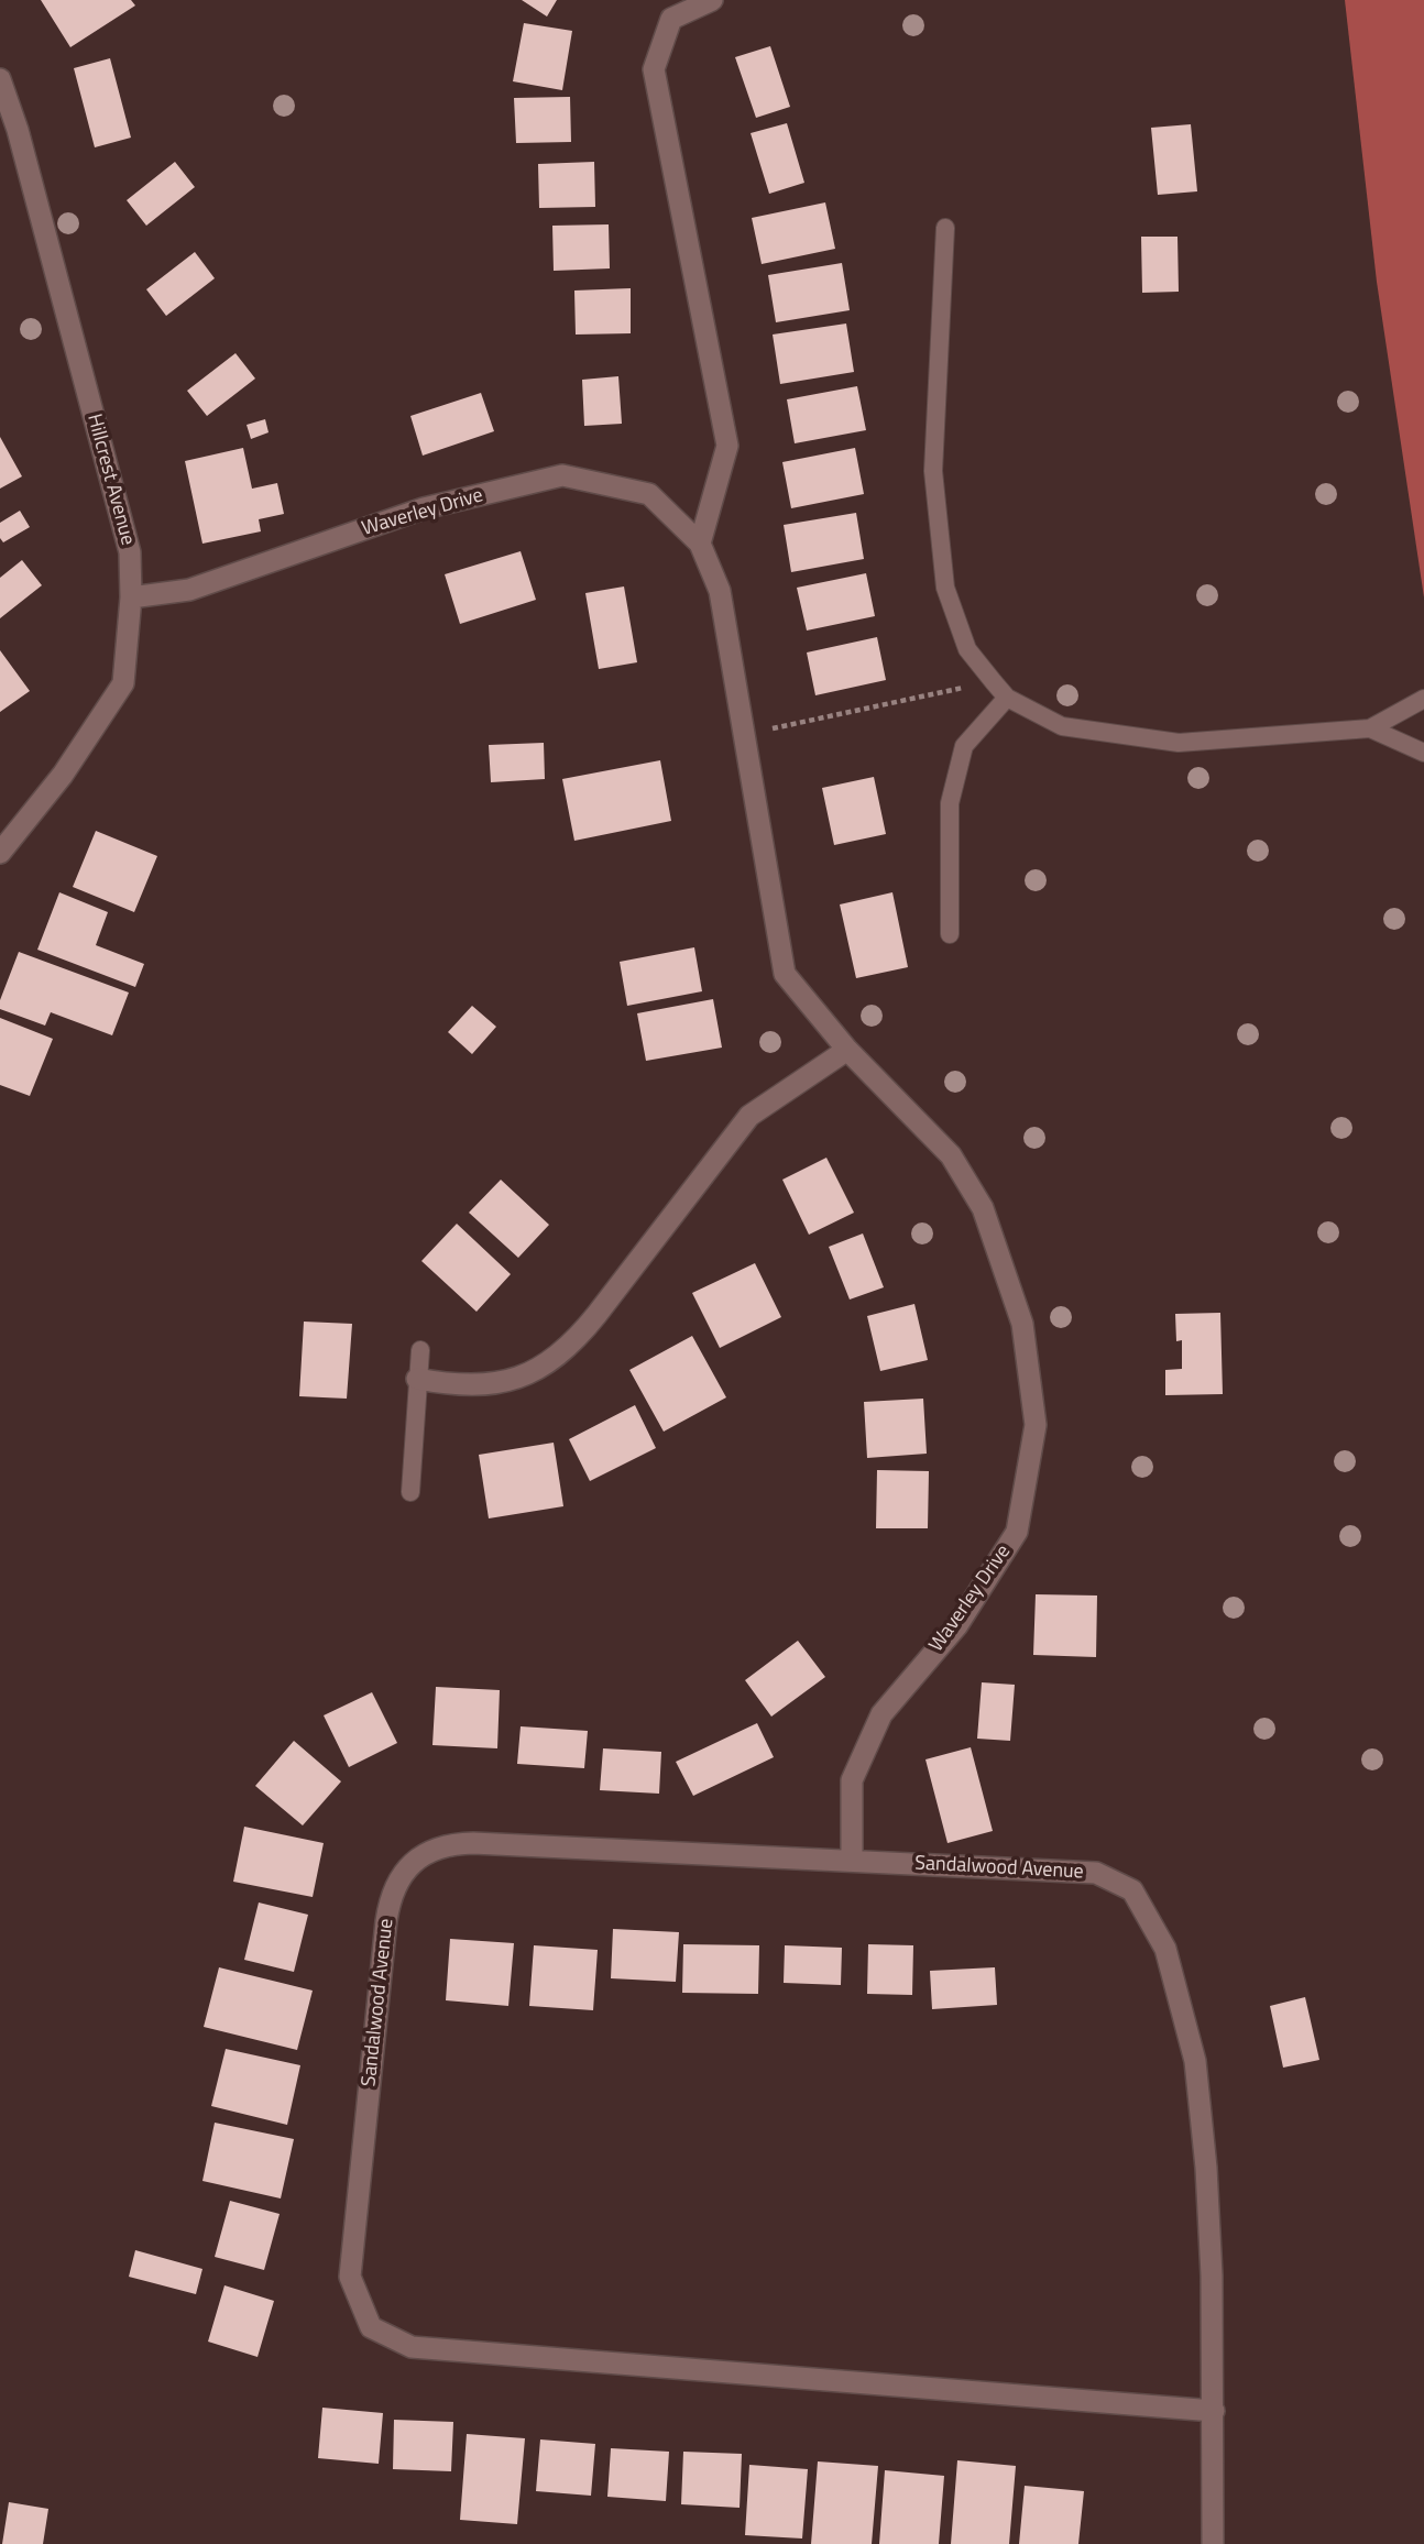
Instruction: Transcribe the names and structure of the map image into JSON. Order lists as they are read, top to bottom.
{
  "streets": {
    "street": ["Hillcrest Avenue", "Waverley Drive", "Sandalwood Avenue"]
  },
  "crossings": [
    ["Hillcrest Avenue", "Waverley Drive"],
    ["Waverley Drive", "Sandalwood Avenue"]
  ]
}
